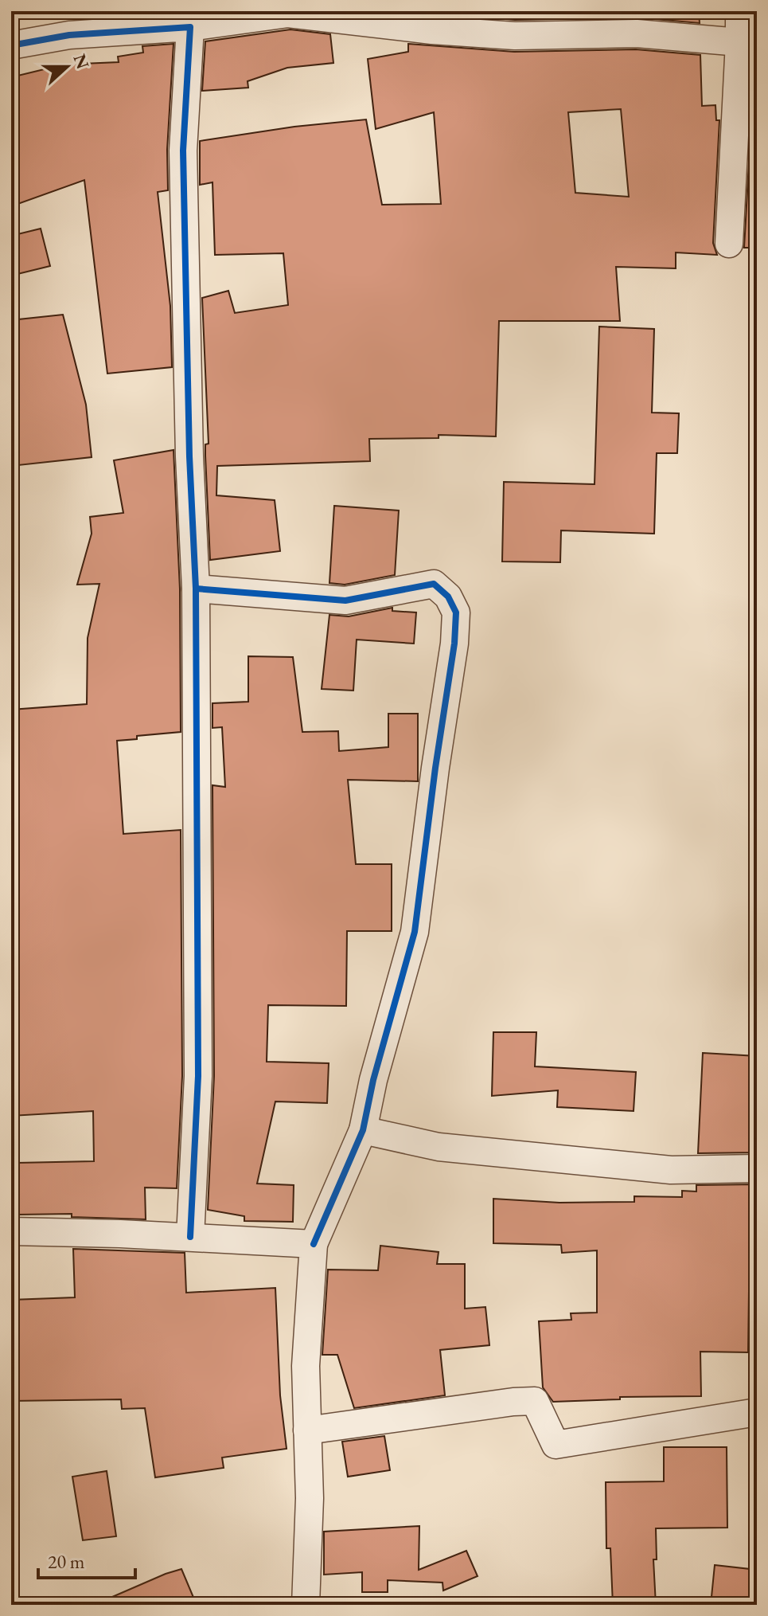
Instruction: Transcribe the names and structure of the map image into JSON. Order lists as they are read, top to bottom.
{
  "scale_bar": "20 m",
  "north": "right"
}
